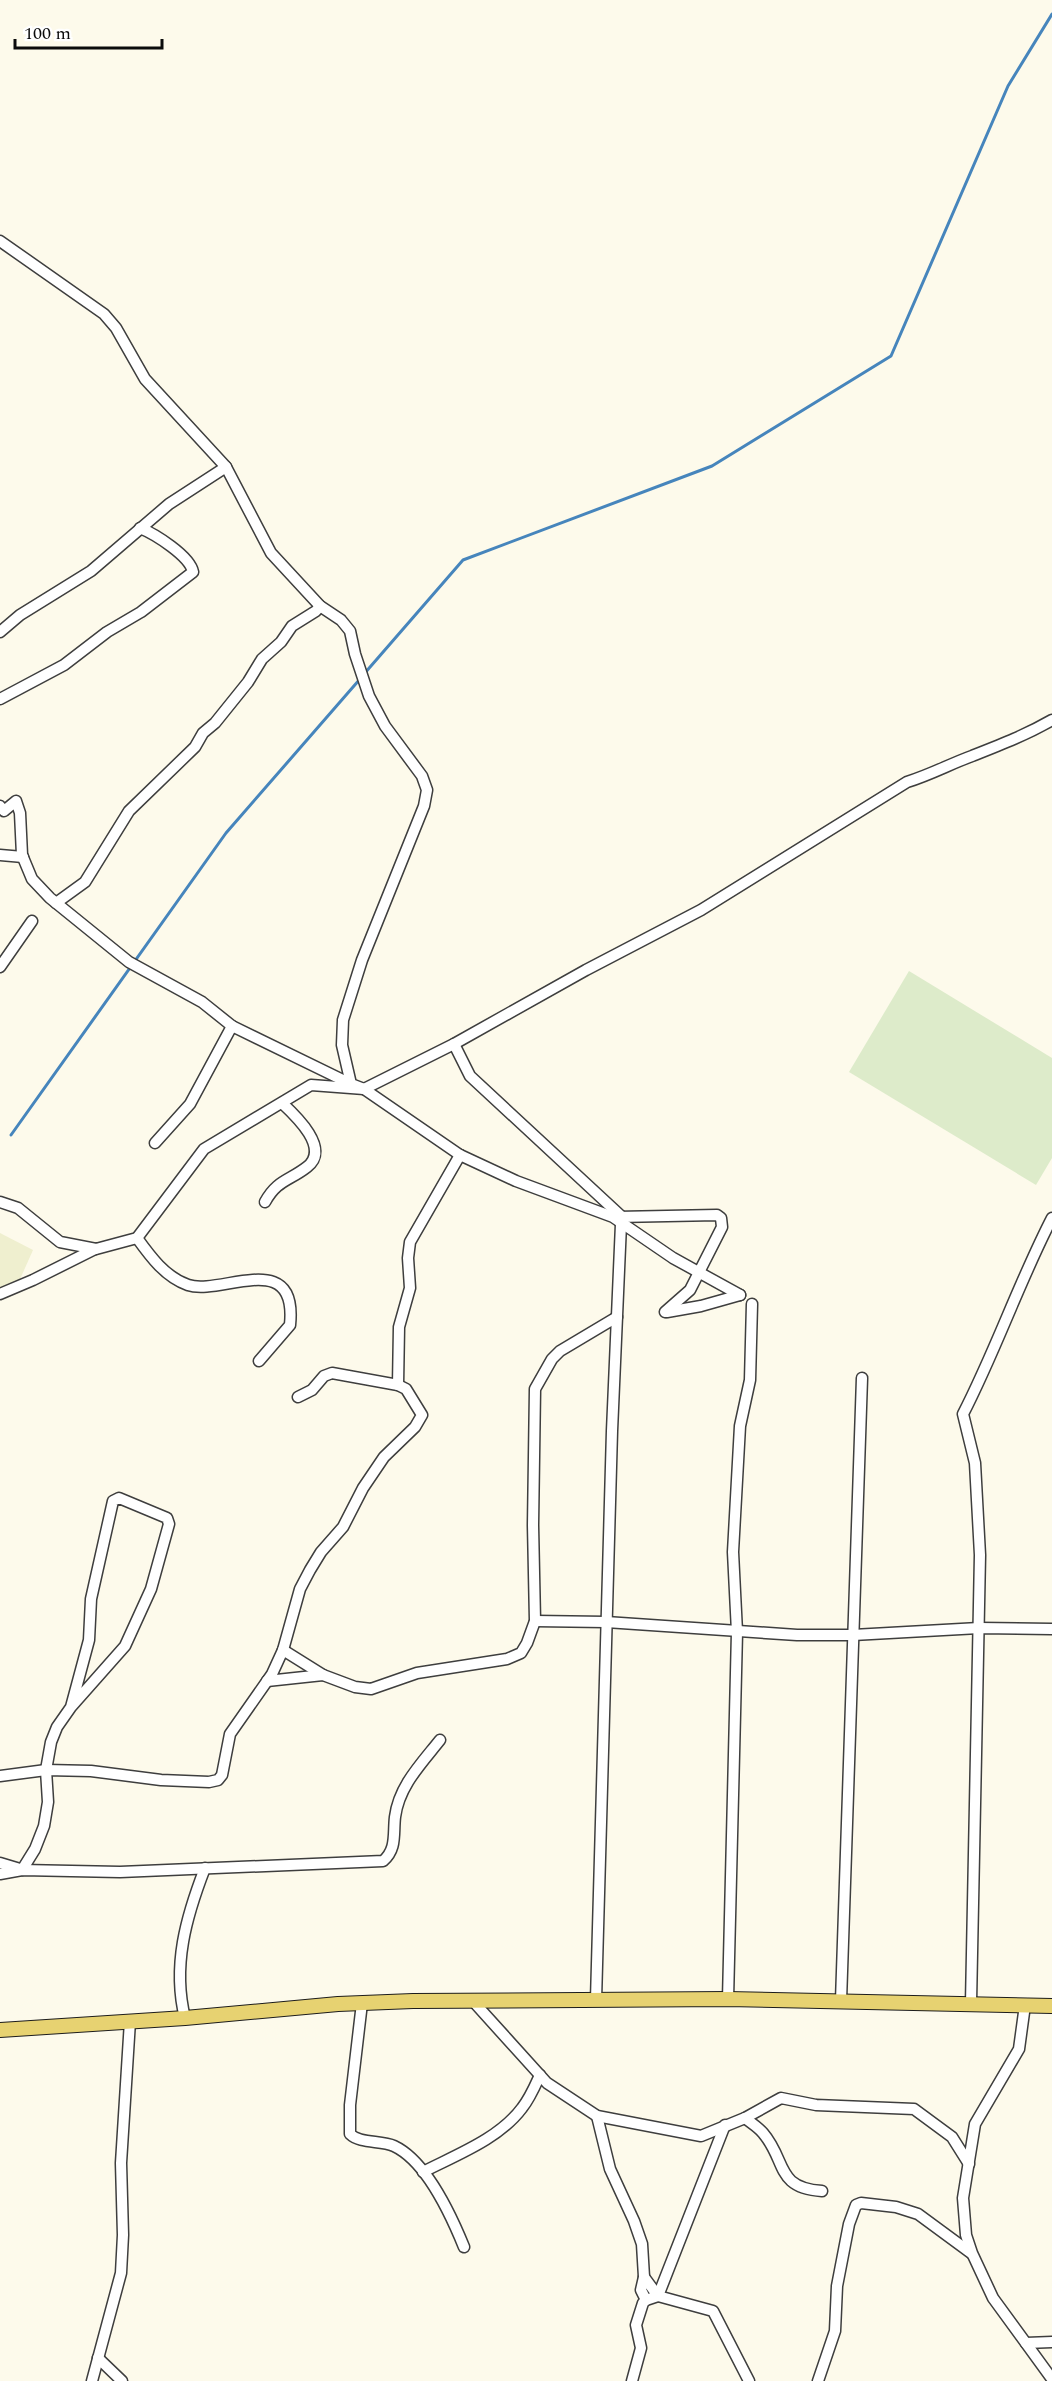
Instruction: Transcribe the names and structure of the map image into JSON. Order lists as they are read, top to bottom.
{
  "scale_bar": "100 m"
}
